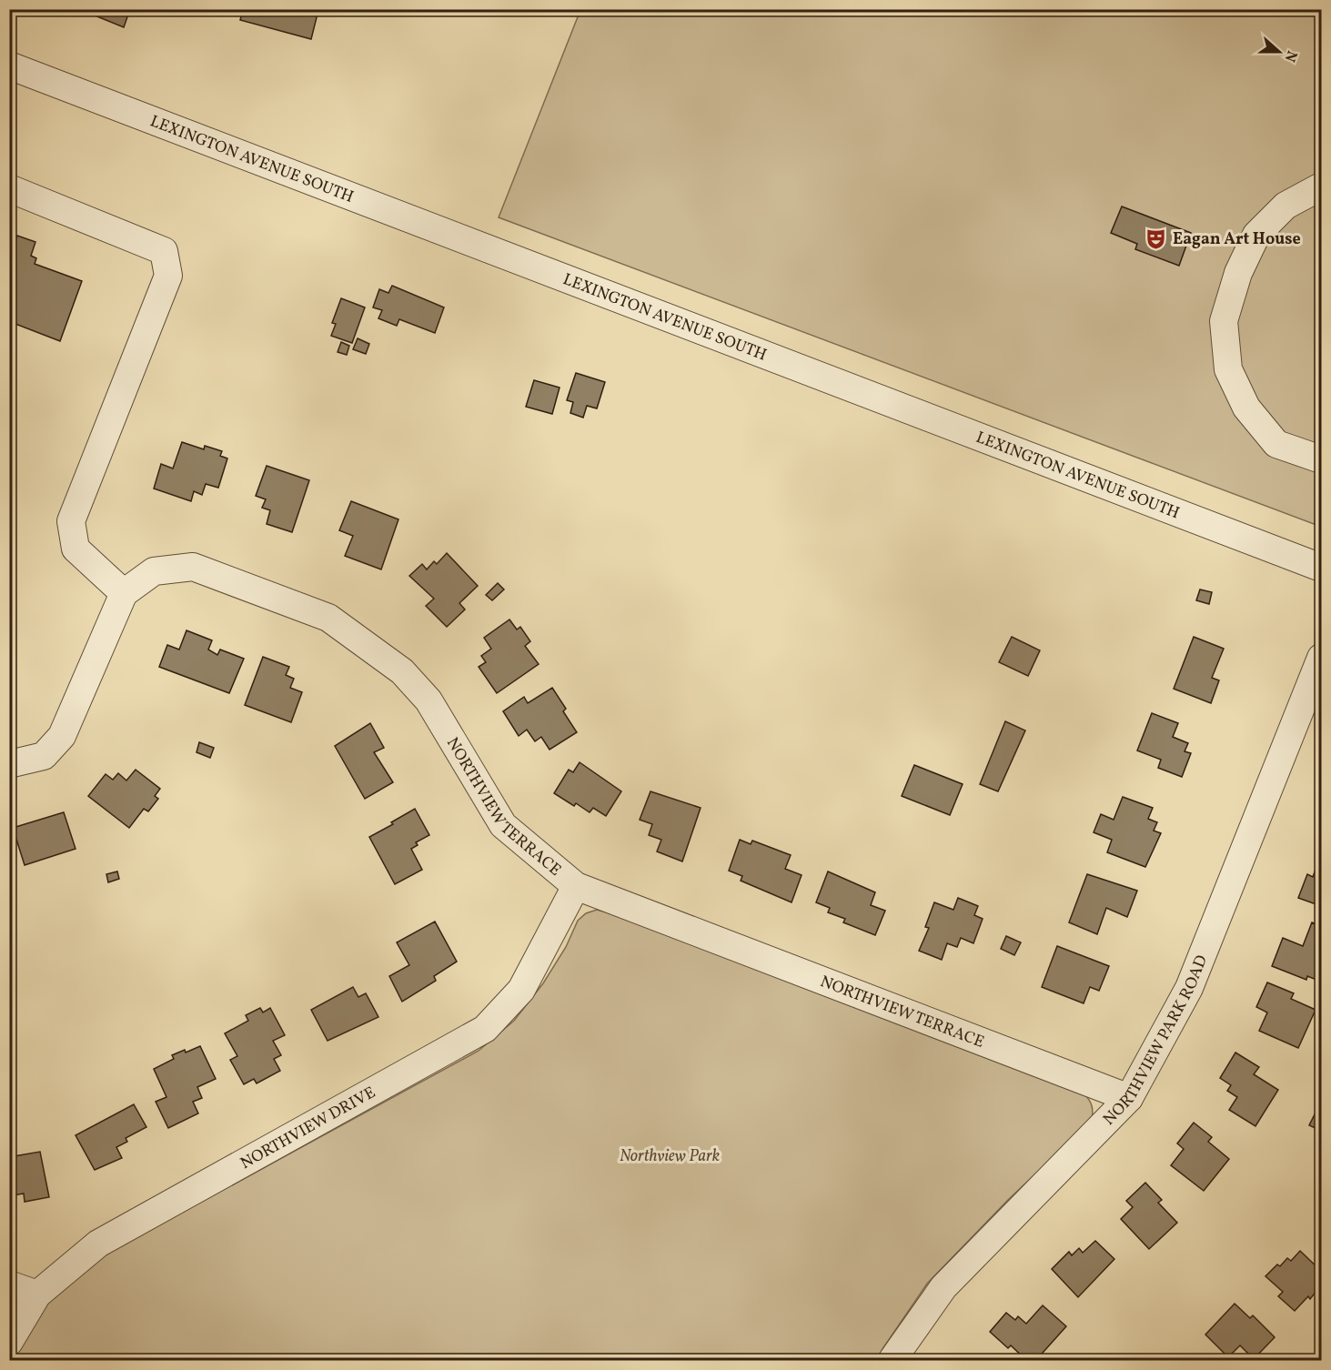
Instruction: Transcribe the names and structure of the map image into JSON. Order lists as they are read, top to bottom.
{
  "streets": {
    "street": [
      "LEXINGTON AVENUE SOUTH",
      "NORTHVIEW TERRACE",
      "NORTHVIEW PARK ROAD",
      "NORTHVIEW DRIVE"
    ]
  },
  "crossings": [
    ["NORTHVIEW TERRACE", "NORTHVIEW PARK ROAD"],
    ["NORTHVIEW TERRACE", "NORTHVIEW DRIVE"]
  ],
  "parks": ["Northview Park"],
  "places": {
    "theatre": ["Eagan Art House"]
  },
  "north": "right"
}
